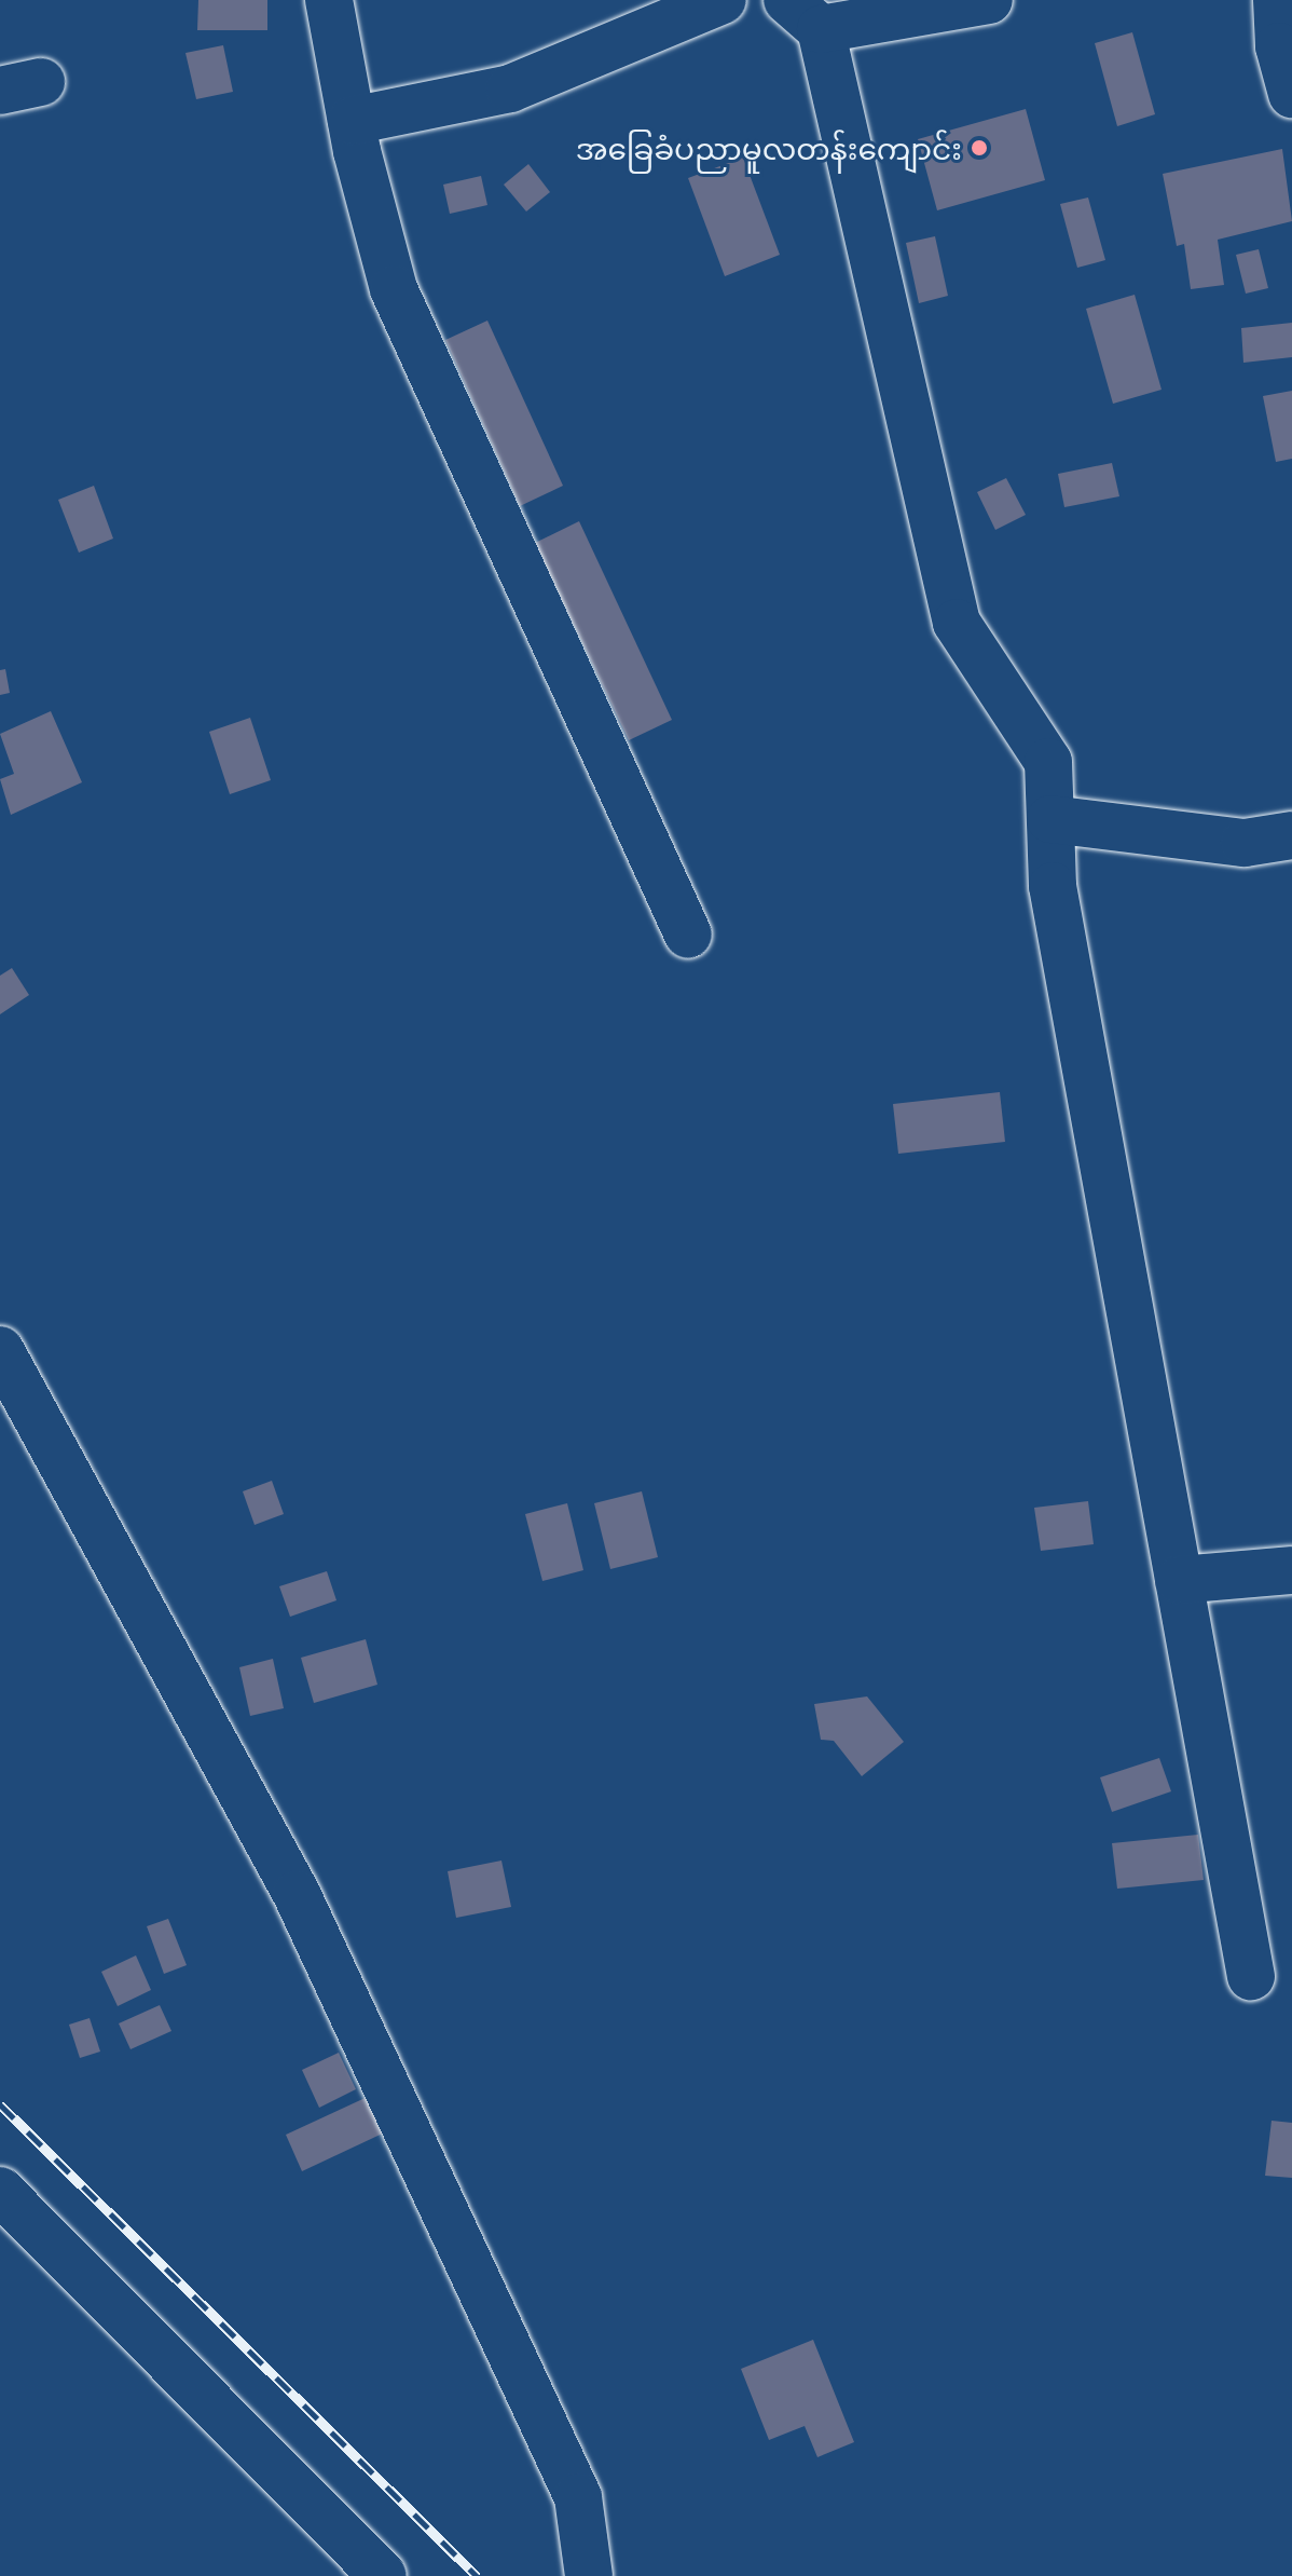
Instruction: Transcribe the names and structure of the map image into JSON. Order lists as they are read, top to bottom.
{
  "places": ["အခြေခံပညာမူလတန်းကျောင်း"]
}
